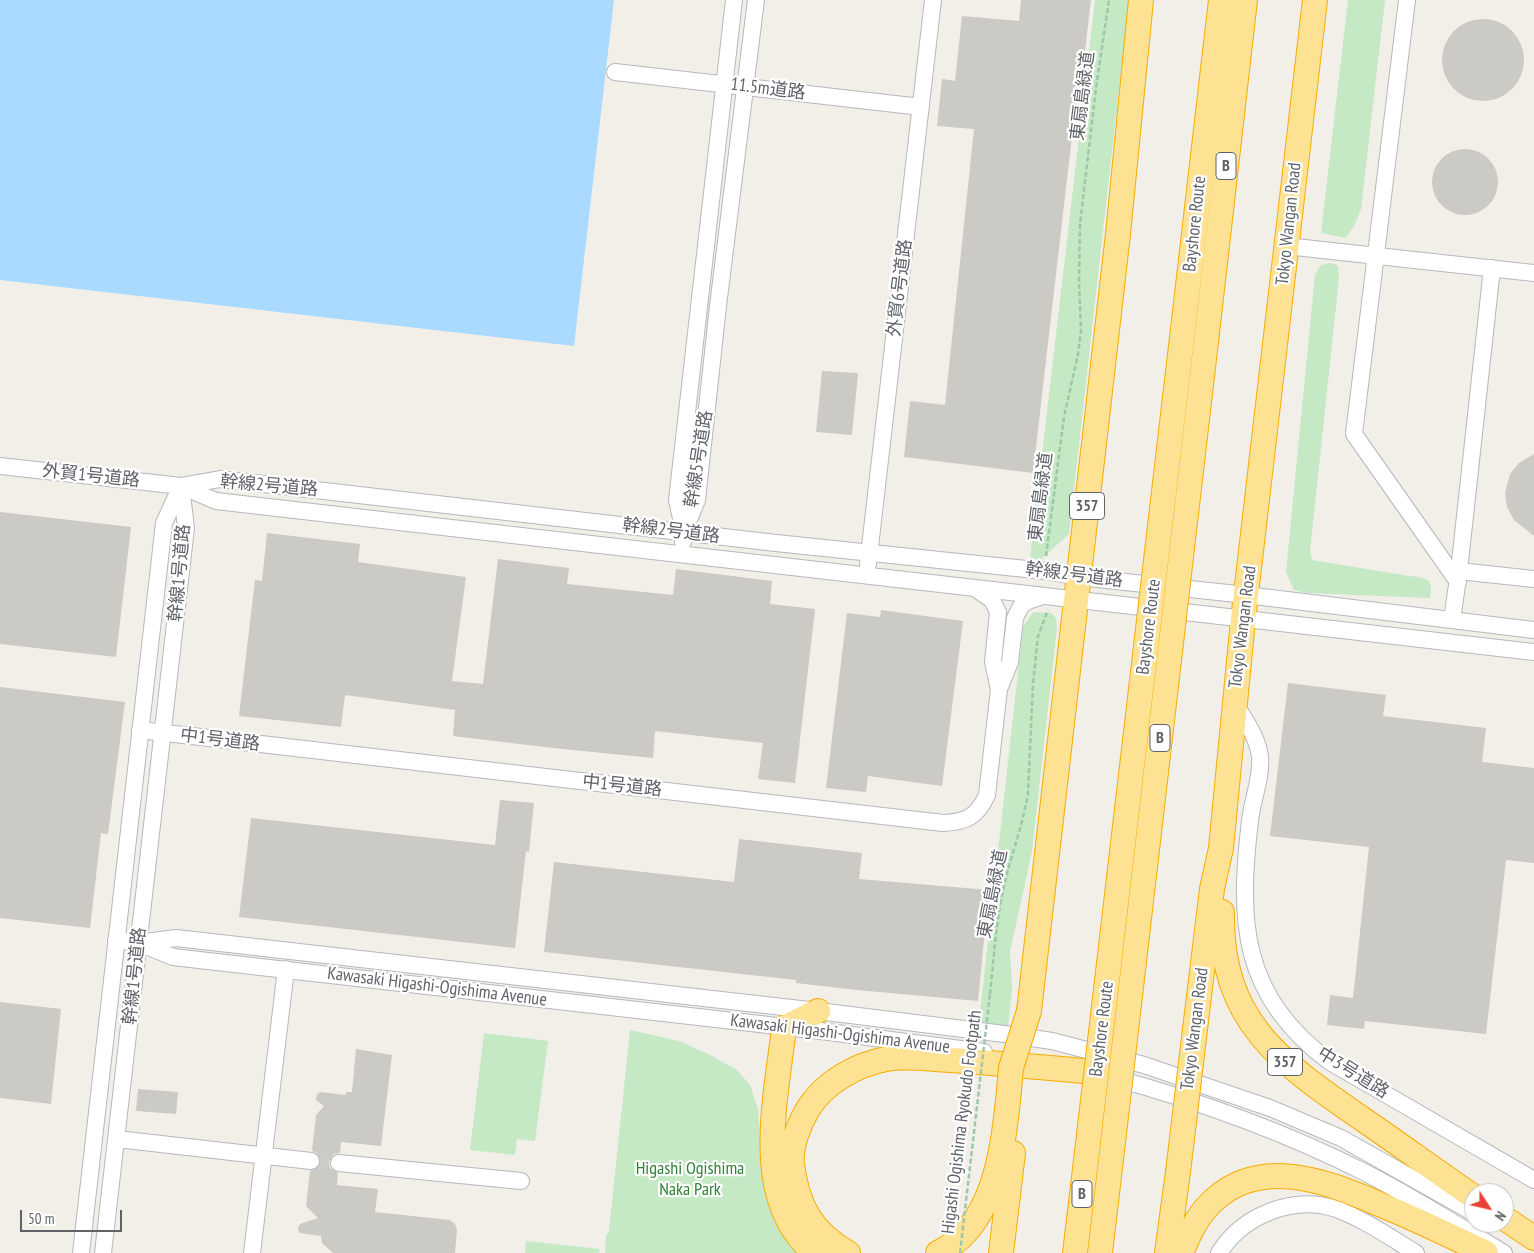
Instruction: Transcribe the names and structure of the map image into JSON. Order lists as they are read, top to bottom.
{
  "streets": {
    "highway": [
      "B",
      "Bayshore Route",
      "Tokyo Wangan Road",
      "357"
    ],
    "street": [
      "11.5m道路",
      "外貿6号道路",
      "幹線5号道路",
      "外貿1号道路",
      "幹線2号道路",
      "幹線1号道路",
      "中1号道路",
      "Kawasaki Higashi-Ogishima Avenue",
      "中3号道路"
    ],
    "path": ["東扇島緑道", "Higashi Ogishima Ryokudo Footpath"]
  },
  "crossings": [
    ["11.5m道路", "外貿6号道路"],
    ["11.5m道路", "幹線5号道路"],
    ["東扇島緑道", "幹線2号道路"],
    ["東扇島緑道", "中1号道路"],
    ["東扇島緑道", "Higashi Ogishima Ryokudo Footpath"],
    ["Tokyo Wangan Road", "幹線2号道路"],
    ["Tokyo Wangan Road", "357"],
    ["Tokyo Wangan Road", "中3号道路"],
    ["外貿6号道路", "幹線2号道路"],
    ["幹線5号道路", "幹線2号道路"],
    ["外貿1号道路", "幹線2号道路"],
    ["外貿1号道路", "幹線1号道路"],
    ["幹線2号道路", "357"],
    ["幹線2号道路", "幹線1号道路"],
    ["幹線2号道路", "中1号道路"],
    ["幹線1号道路", "中1号道路"],
    ["幹線1号道路", "Kawasaki Higashi-Ogishima Avenue"]
  ],
  "parks": ["Higashi Ogishima Naka Park"],
  "scale_bar": "50 m",
  "north": "bottom right"
}
